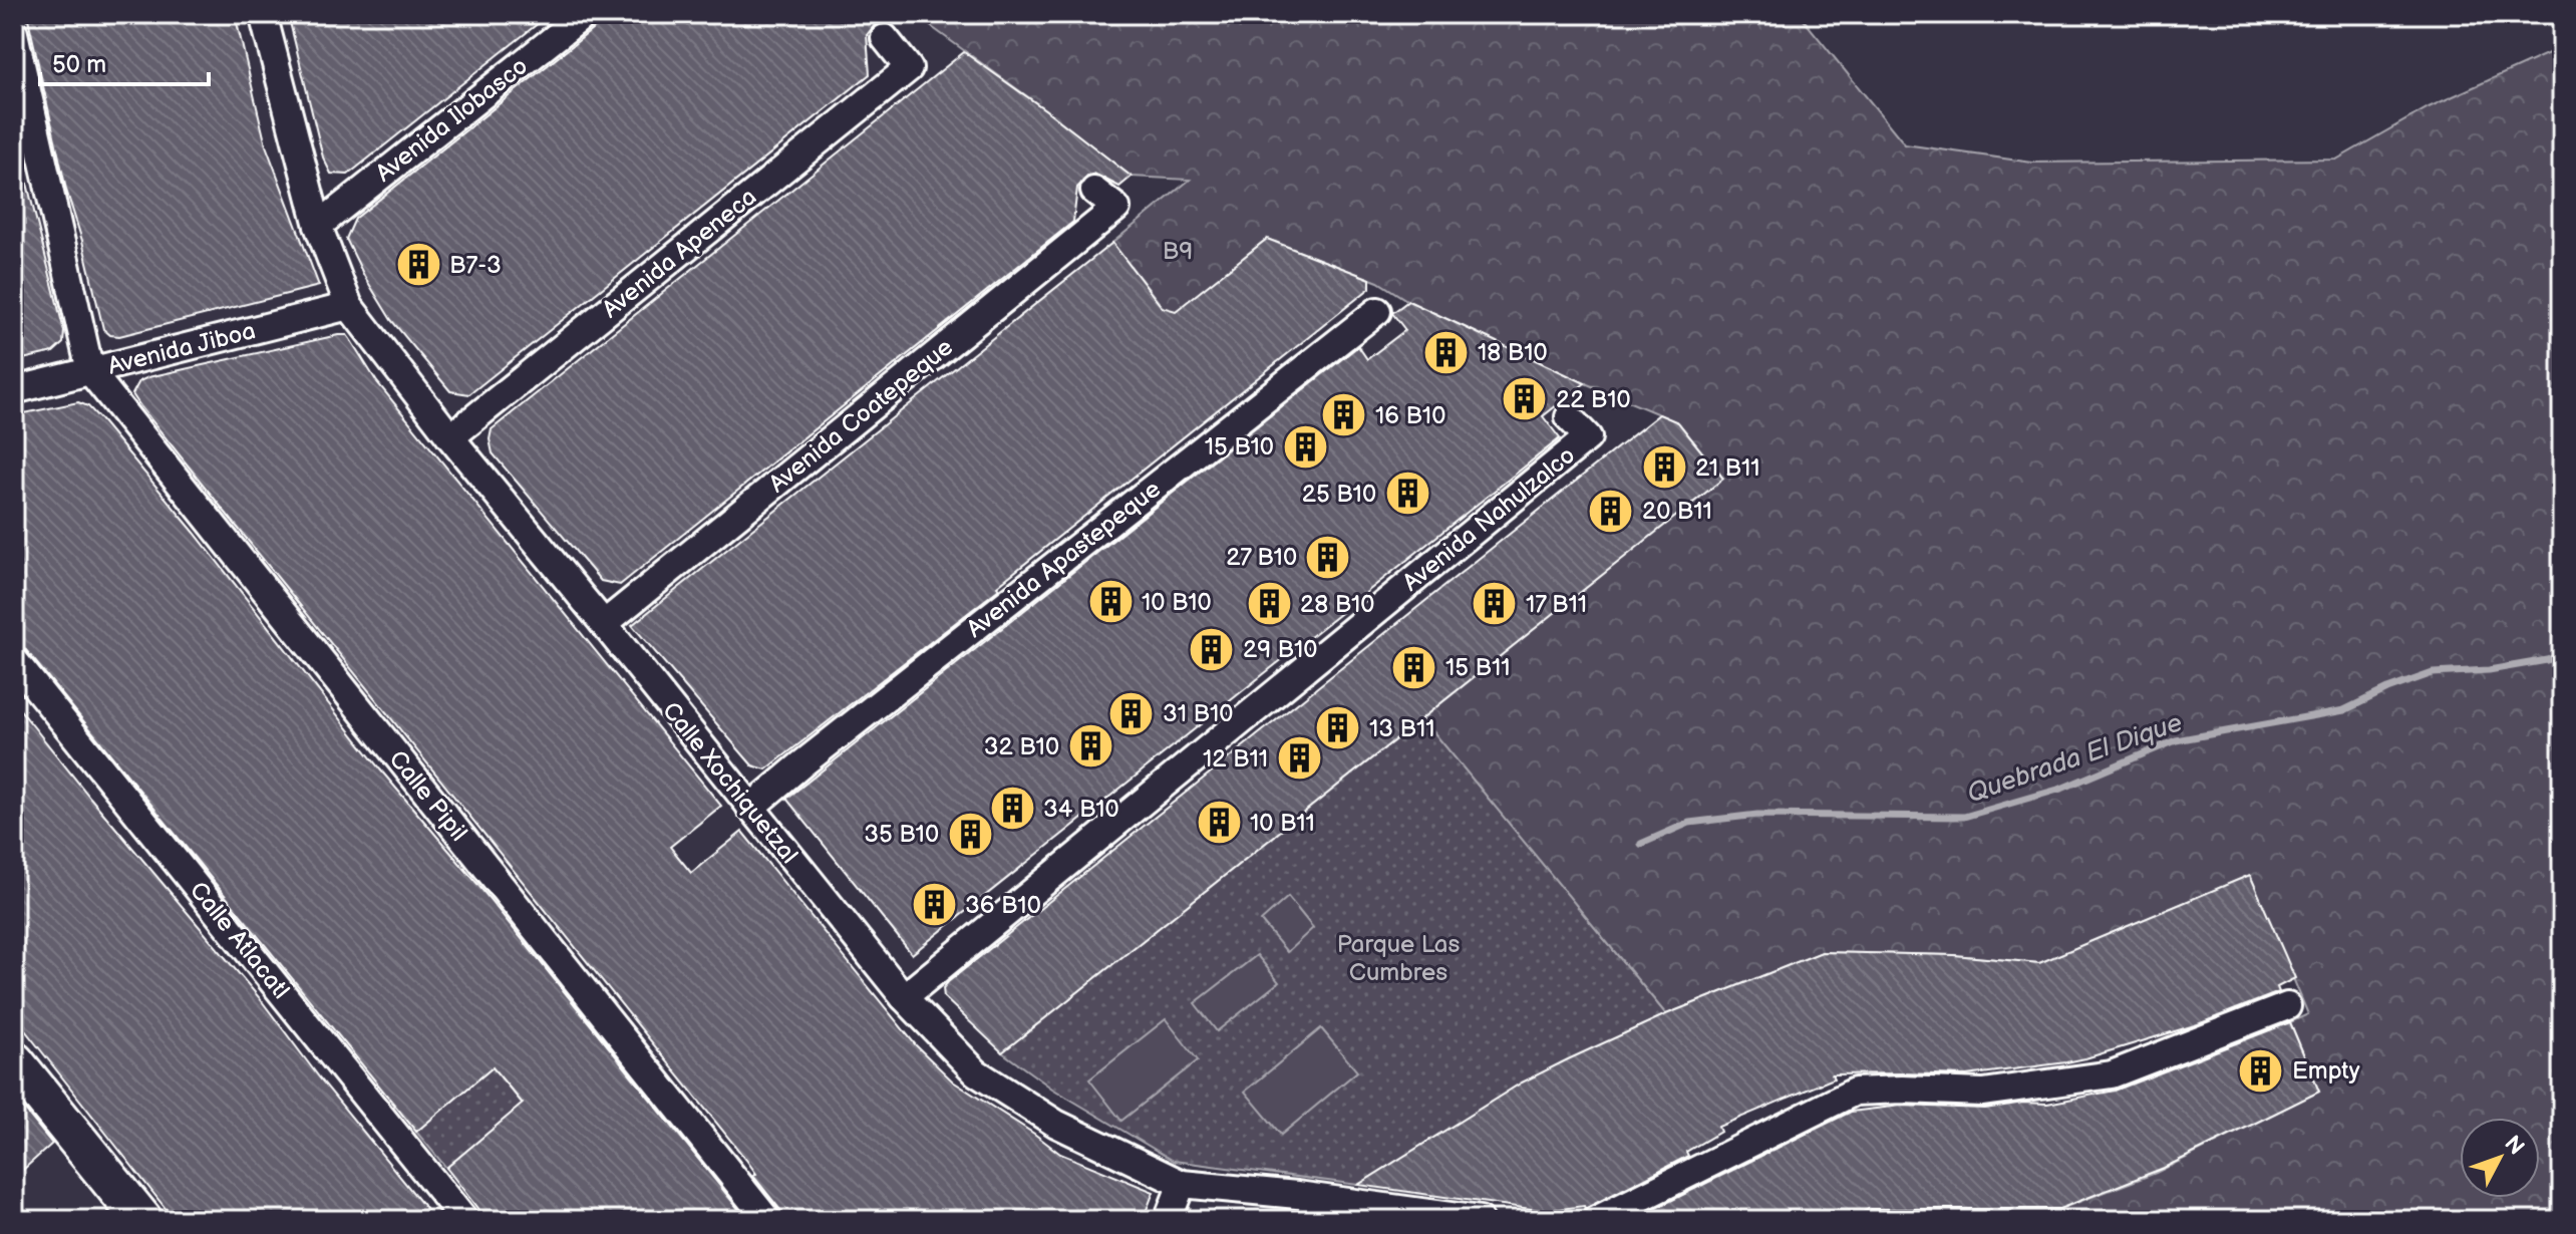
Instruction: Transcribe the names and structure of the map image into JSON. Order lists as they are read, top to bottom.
{
  "streets": {
    "street": [
      "Avenida Ilobasco",
      "Avenida Apeneca",
      "Avenida Jiboa",
      "Avenida Coatepeque",
      "Avenida Nahulzalco",
      "Avenida Apastepeque",
      "Calle Xochiquetzal",
      "Calle Pipil",
      "Calle Atlacatl"
    ]
  },
  "crossings": [
    ["Avenida Ilobasco", "Calle Xochiquetzal"],
    ["Avenida Apeneca", "Calle Xochiquetzal"],
    ["Avenida Jiboa", "Calle Xochiquetzal"],
    ["Avenida Jiboa", "Calle Pipil"],
    ["Avenida Coatepeque", "Calle Xochiquetzal"],
    ["Avenida Nahulzalco", "Calle Xochiquetzal"],
    ["Avenida Apastepeque", "Calle Xochiquetzal"]
  ],
  "water": ["Quebrada El Dique"],
  "parks": ["B9", "Parque Las Cumbres"],
  "places": {
    "building": [
      "B7-3",
      "18 B10",
      "22 B10",
      "16 B10",
      "15 B10",
      "21 B11",
      "25 B10",
      "20 B11",
      "27 B10",
      "10 B10",
      "28 B10",
      "17 B11",
      "29 B10",
      "15 B11",
      "31 B10",
      "13 B11",
      "32 B10",
      "12 B11",
      "34 B10",
      "10 B11",
      "35 B10",
      "36 B10",
      "Empty"
    ]
  },
  "scale_bar": "50 m",
  "north": "top right"
}
